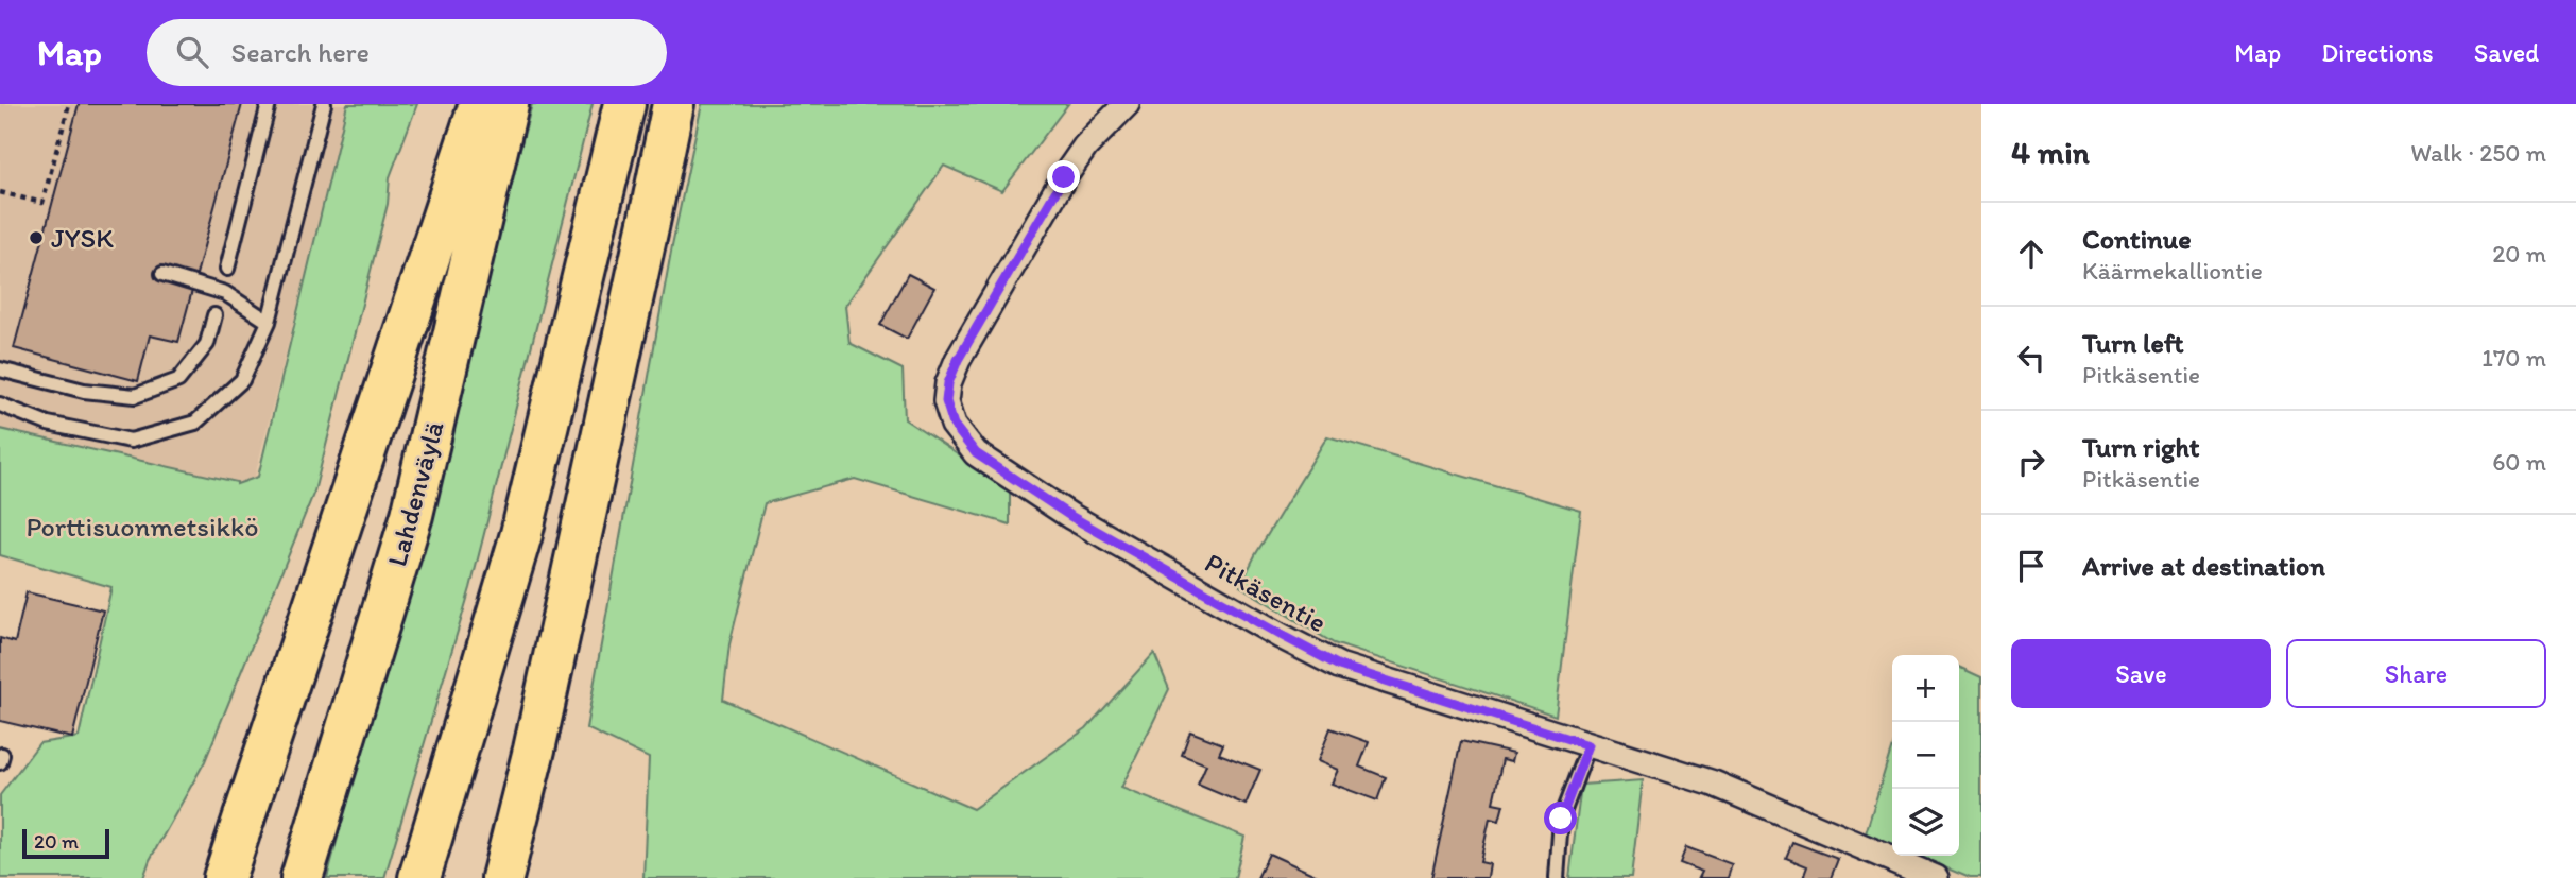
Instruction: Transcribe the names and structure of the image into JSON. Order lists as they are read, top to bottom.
{
  "streets": {
    "highway": ["Lahdenväylä"],
    "street": ["Pitkäsentie"]
  },
  "parks": ["Porttisuonmetsikkö"],
  "places": ["JYSK"],
  "scale_bar": "20 m",
  "page": {
    "header": "Map",
    "search": "Search here",
    "nav": ["Map", "Directions", "Saved"],
    "heading": ["4 min", "Walk · 250 m"],
    "list": [
      ["Continue", "Käärmekalliontie", "20 m"],
      ["Turn left", "Pitkäsentie", "170 m"],
      ["Turn right", "Pitkäsentie", "60 m"],
      "Arrive at destination"
    ],
    "buttons": ["Save", "Share"],
    "map_buttons": ["+", "−"],
    "scale": "20 m"
  }
}
